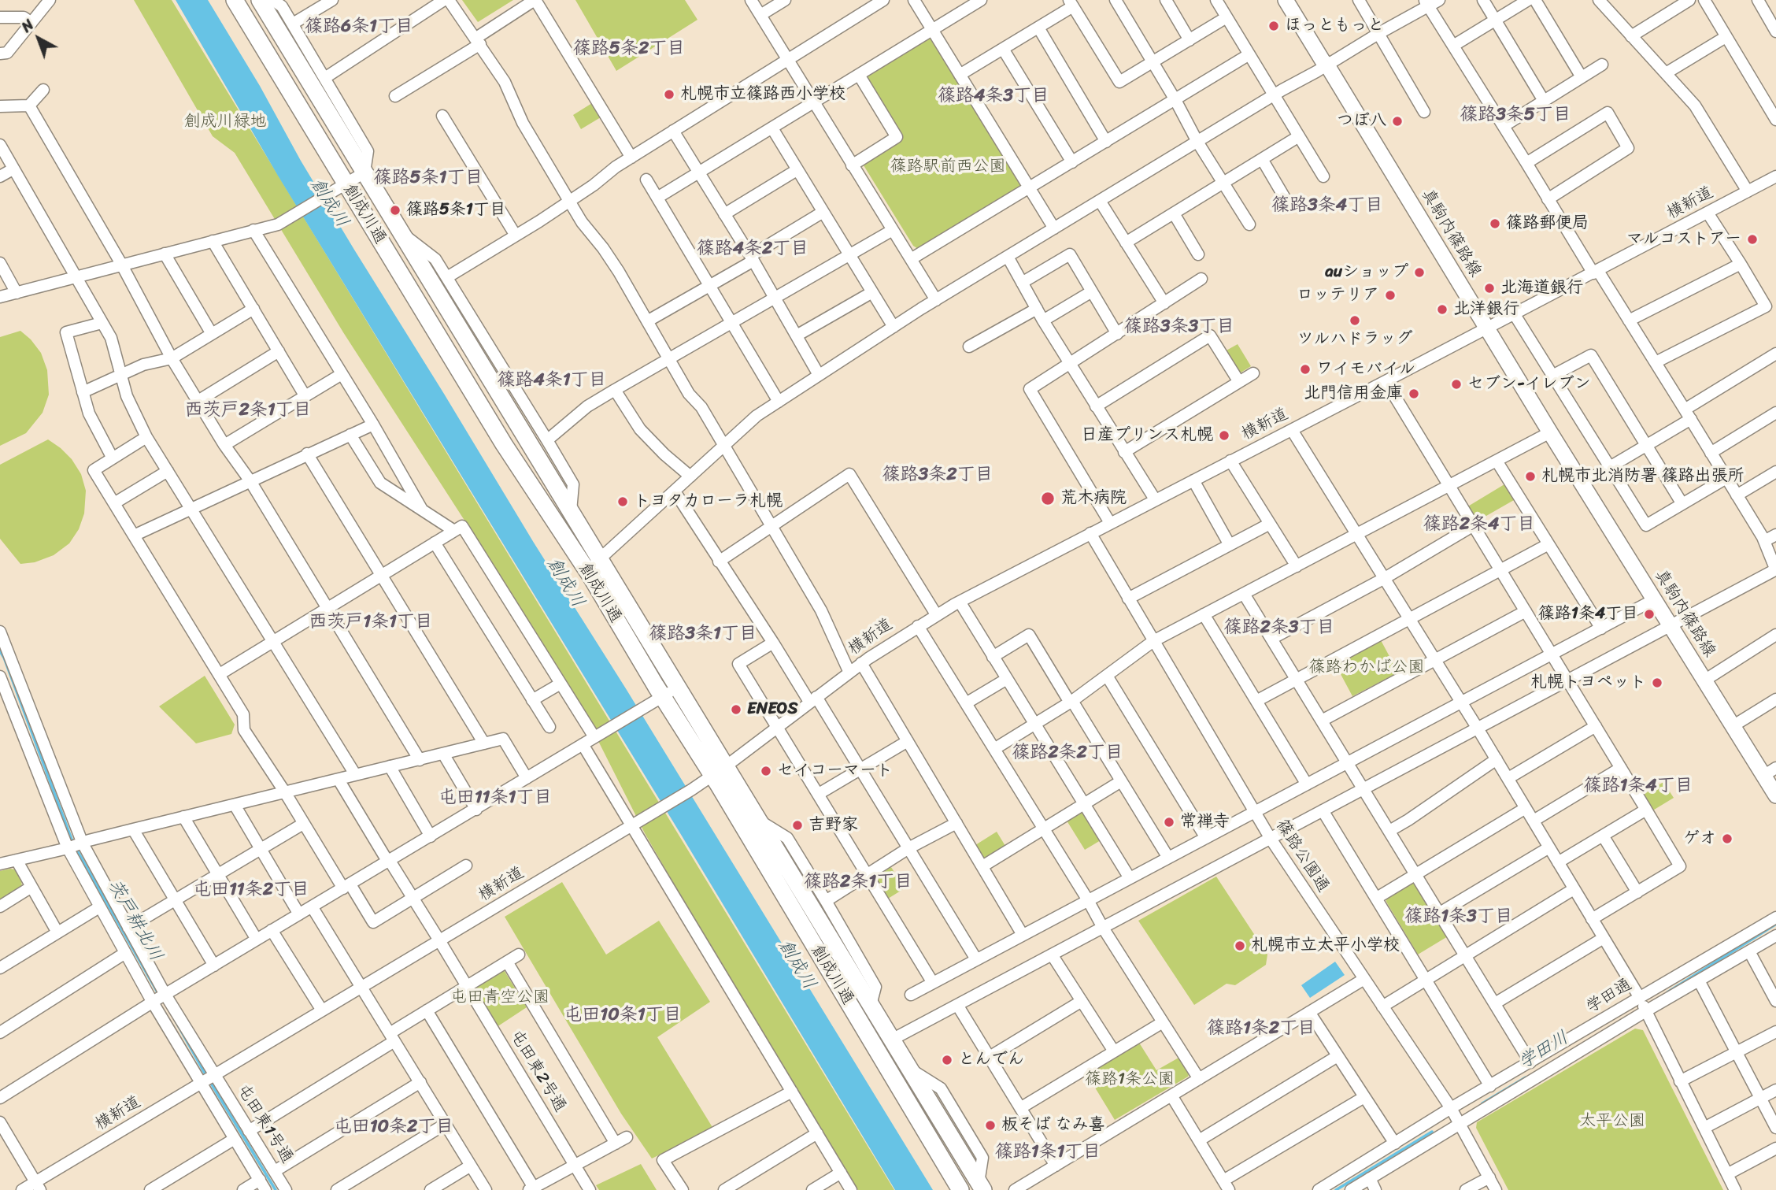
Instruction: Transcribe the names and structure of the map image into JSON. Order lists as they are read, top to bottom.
{
  "streets": {
    "highway": ["創成川通"],
    "main road": ["真駒内篠路線"],
    "street": [
      "横新道",
      "篠路公園通",
      "学田通",
      "屯田東2号通",
      "屯田東1号通"
    ]
  },
  "crossings": [
    ["横新道", "創成川通"],
    ["横新道", "真駒内篠路線"],
    ["横新道", "篠路公園通"],
    ["横新道", "屯田東2号通"],
    ["横新道", "屯田東1号通"],
    ["篠路公園通", "学田通"]
  ],
  "districts": [
    "篠路6条1丁目",
    "篠路5条2丁目",
    "篠路4条3丁目",
    "篠路3条5丁目",
    "篠路5条1丁目",
    "篠路3条4丁目",
    "篠路4条2丁目",
    "篠路3条3丁目",
    "篠路4条1丁目",
    "西茨戸2条1丁目",
    "篠路3条2丁目",
    "篠路2条4丁目",
    "西茨戸1条1丁目",
    "篠路2条3丁目",
    "篠路3条1丁目",
    "篠路2条2丁目",
    "篠路1条4丁目",
    "屯田11条1丁目",
    "篠路2条1丁目",
    "屯田11条2丁目",
    "篠路1条3丁目",
    "屯田10条1丁目",
    "篠路1条2丁目",
    "屯田10条2丁目",
    "篠路1条1丁目"
  ],
  "water": ["創成川", "茨戸耕北川", "学田川"],
  "parks": [
    "創成川緑地",
    "篠路駅前西公園",
    "篠路わかば公園",
    "屯田青空公園",
    "篠路1条公園",
    "太平公園"
  ],
  "places": [
    "ほっともっと",
    "札幌市立篠路西小学校",
    "つぼ八",
    "篠路5条1丁目",
    "篠路郵便局",
    "マルコストアー",
    "auショップ",
    "北海道銀行",
    "ロッテリア",
    "北洋銀行",
    "ツルハドラッグ",
    "ワイモバイル",
    "セブン-イレブン",
    "北門信用金庫",
    "日産プリンス札幌",
    "札幌市北消防署 篠路出張所",
    "荒木病院",
    "トヨタカローラ札幌",
    "篠路1条4丁目",
    "札幌トヨペット",
    "ENEOS",
    "セイコーマート",
    "常禅寺",
    "吉野家",
    "ゲオ",
    "札幌市立太平小学校",
    "とんでん",
    "板そば なみ喜"
  ],
  "north": "top left"
}
